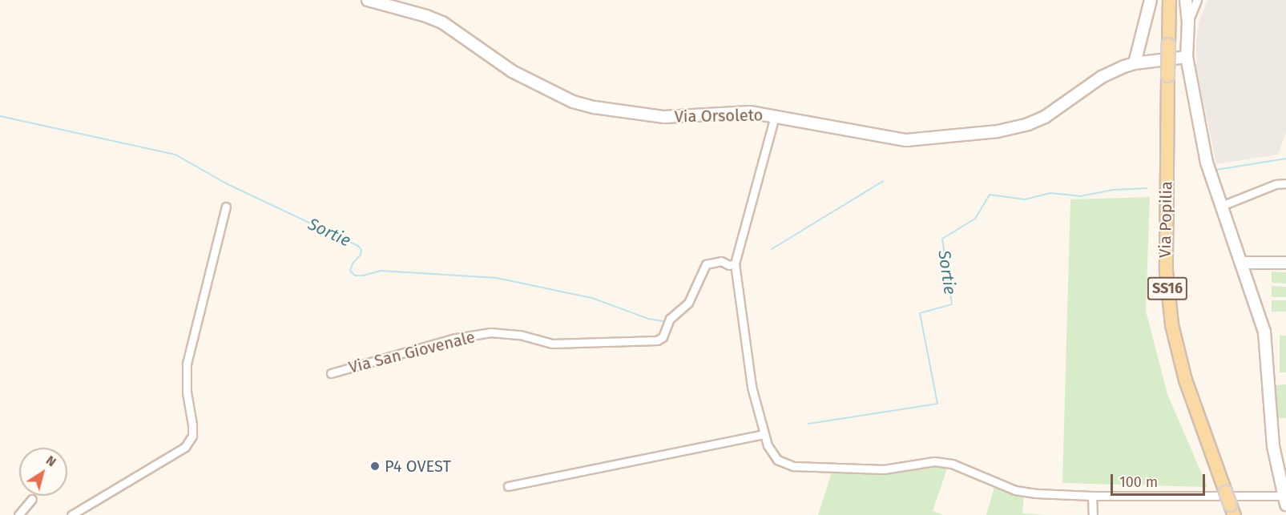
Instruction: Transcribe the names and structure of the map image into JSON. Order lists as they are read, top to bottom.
{
  "streets": {
    "main road": ["Via Popilia", "SS16"],
    "street": ["Via Orsoleto", "Via San Giovenale"]
  },
  "water": ["Sortie"],
  "places": ["P4 OVEST"],
  "scale_bar": "100 m",
  "north": "top right"
}
